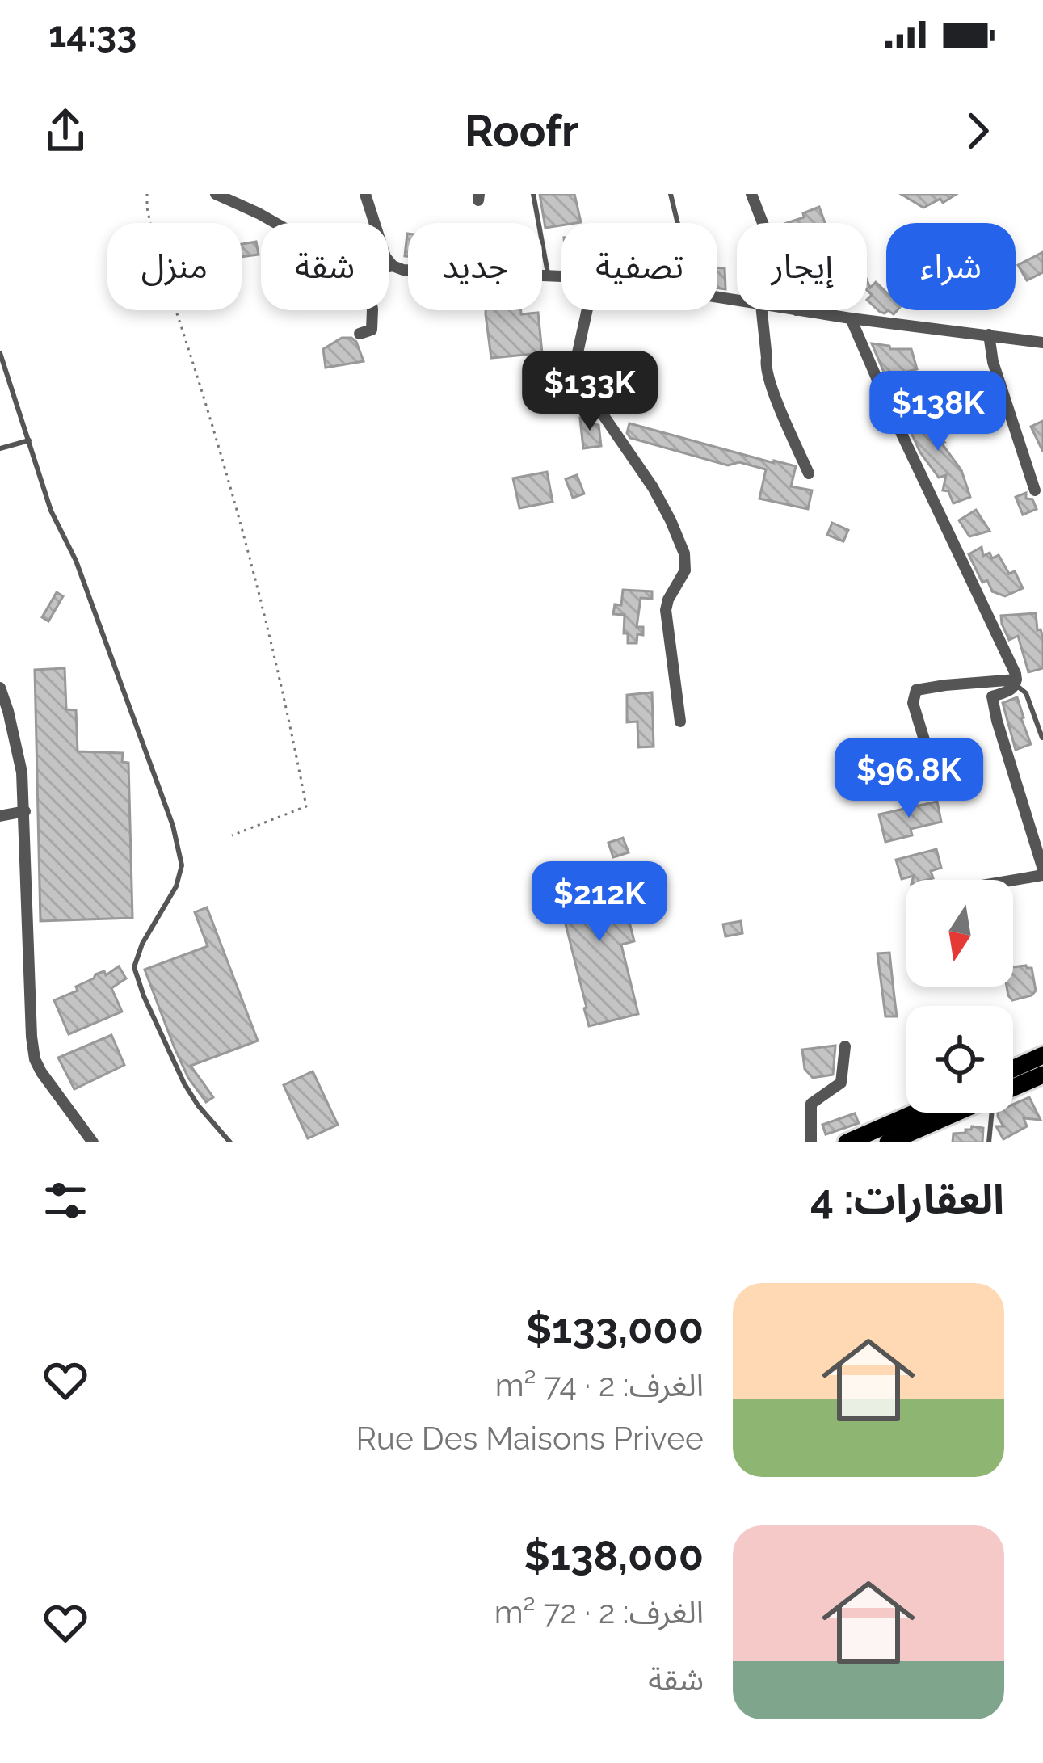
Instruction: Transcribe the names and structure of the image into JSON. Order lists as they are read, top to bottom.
{
  "north": "bottom",
  "page": {
    "status": "14:33",
    "header": "Roofr",
    "chip": [
      "شراء",
      "إيجار",
      "تصفية",
      "جديد",
      "شقة",
      "منزل"
    ],
    "price": [
      "$133K",
      "$138K",
      "$96.8K",
      "$212K"
    ],
    "heading": "العقارات: 4",
    "list": [
      {
        "name": "$133,000",
        "note": "الغرف: 2 · 74 m² · Rue Des Maisons Privee"
      },
      {
        "name": "$138,000",
        "note": "الغرف: 2 · 72 m² · شقة"
      }
    ]
  }
}
